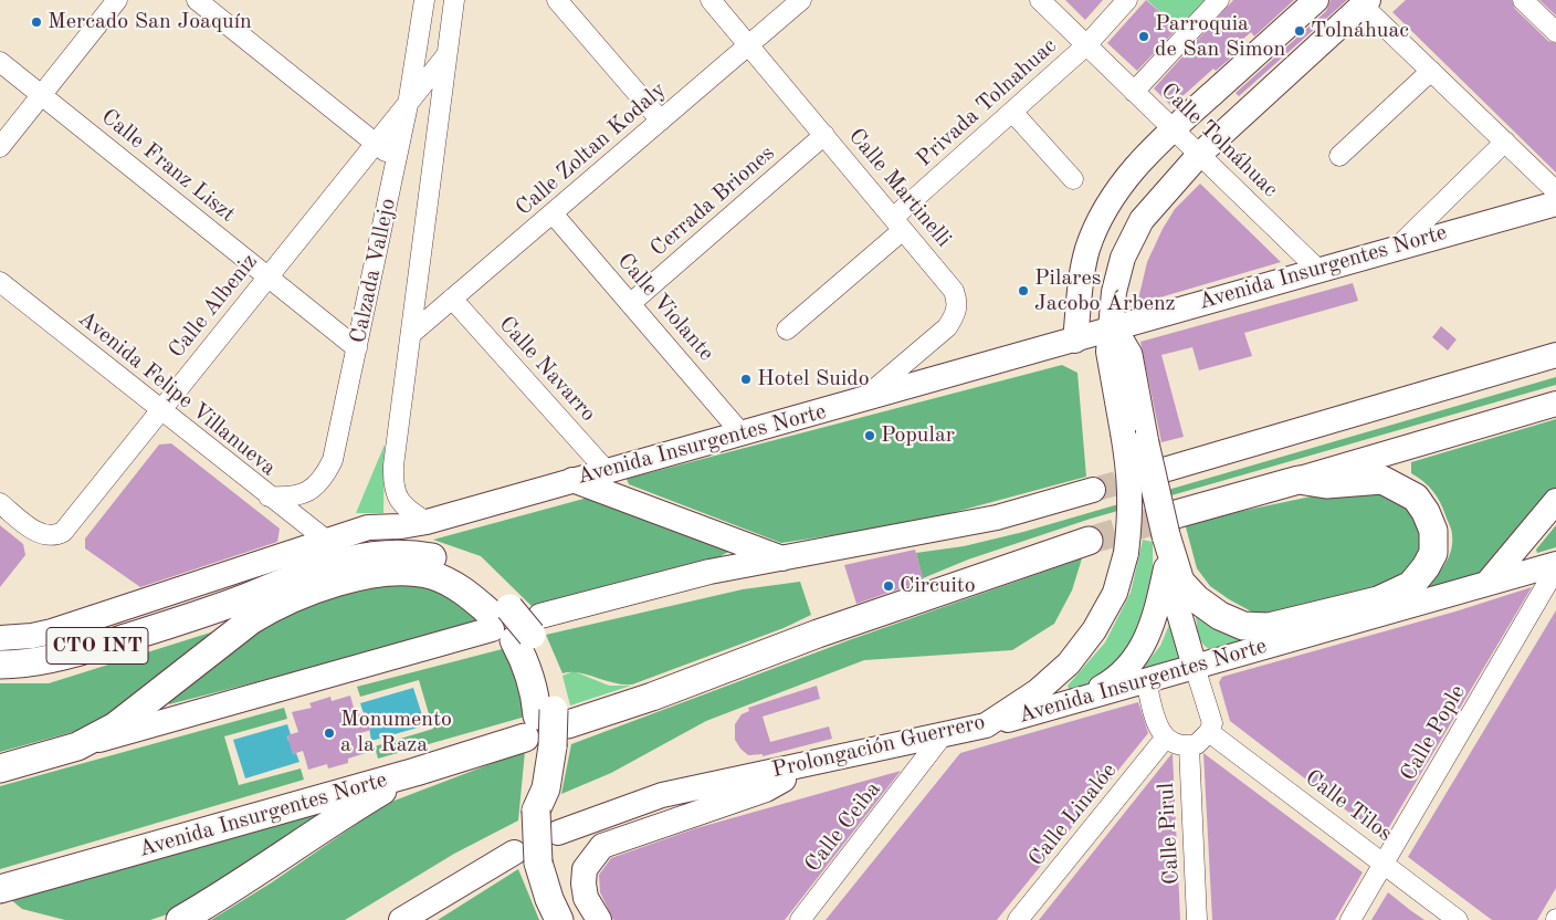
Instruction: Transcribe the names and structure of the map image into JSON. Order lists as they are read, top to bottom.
{
  "streets": {
    "highway": ["Avenida Insurgentes Norte", "CTO INT"],
    "main road": ["Prolongación Guerrero"],
    "street": [
      "Privada Tolnahuac",
      "Calle Tolnáhuac",
      "Calle Zoltan Kodaly",
      "Calle Franz Liszt",
      "Calle Martinelli",
      "Cerrada Briones",
      "Calzada Vallejo",
      "Calle Albeniz",
      "Calle Violante",
      "Calle Navarro",
      "Avenida Felipe Villanueva",
      "Calle Pople",
      "Calle Tilos",
      "Calle Linalóe",
      "Calle Ceiba",
      "Calle Pirul"
    ]
  },
  "crossings": [
    ["Privada Tolnahuac", "Calle Tolnáhuac"],
    ["Privada Tolnahuac", "Calle Martinelli"],
    ["Calle Tolnáhuac", "Avenida Insurgentes Norte"],
    ["Calle Zoltan Kodaly", "Calle Martinelli"],
    ["Calle Zoltan Kodaly", "Calzada Vallejo"],
    ["Calle Zoltan Kodaly", "Calle Violante"],
    ["Calle Zoltan Kodaly", "Calle Navarro"],
    ["Calle Franz Liszt", "Calzada Vallejo"],
    ["Calle Franz Liszt", "Calle Albeniz"],
    ["Calle Martinelli", "Cerrada Briones"],
    ["Calle Martinelli", "Avenida Insurgentes Norte"],
    ["Cerrada Briones", "Calle Violante"],
    ["Avenida Insurgentes Norte", "Calzada Vallejo"],
    ["Avenida Insurgentes Norte", "Calle Violante"],
    ["Avenida Insurgentes Norte", "Calle Navarro"],
    ["Avenida Insurgentes Norte", "Avenida Felipe Villanueva"],
    ["Avenida Insurgentes Norte", "Prolongación Guerrero"],
    ["Calzada Vallejo", "Calle Albeniz"],
    ["Calzada Vallejo", "Avenida Felipe Villanueva"],
    ["Calle Albeniz", "Avenida Felipe Villanueva"],
    ["Calle Pople", "Calle Tilos"],
    ["Prolongación Guerrero", "Calle Ceiba"]
  ],
  "places": [
    "Mercado San Joaquín",
    "Tolnáhuac",
    "Parroquia de San Simon",
    "Pilares Jacobo Árbenz",
    "Hotel Suido",
    "Popular",
    "Circuito",
    "Monumento a la Raza"
  ]
}
